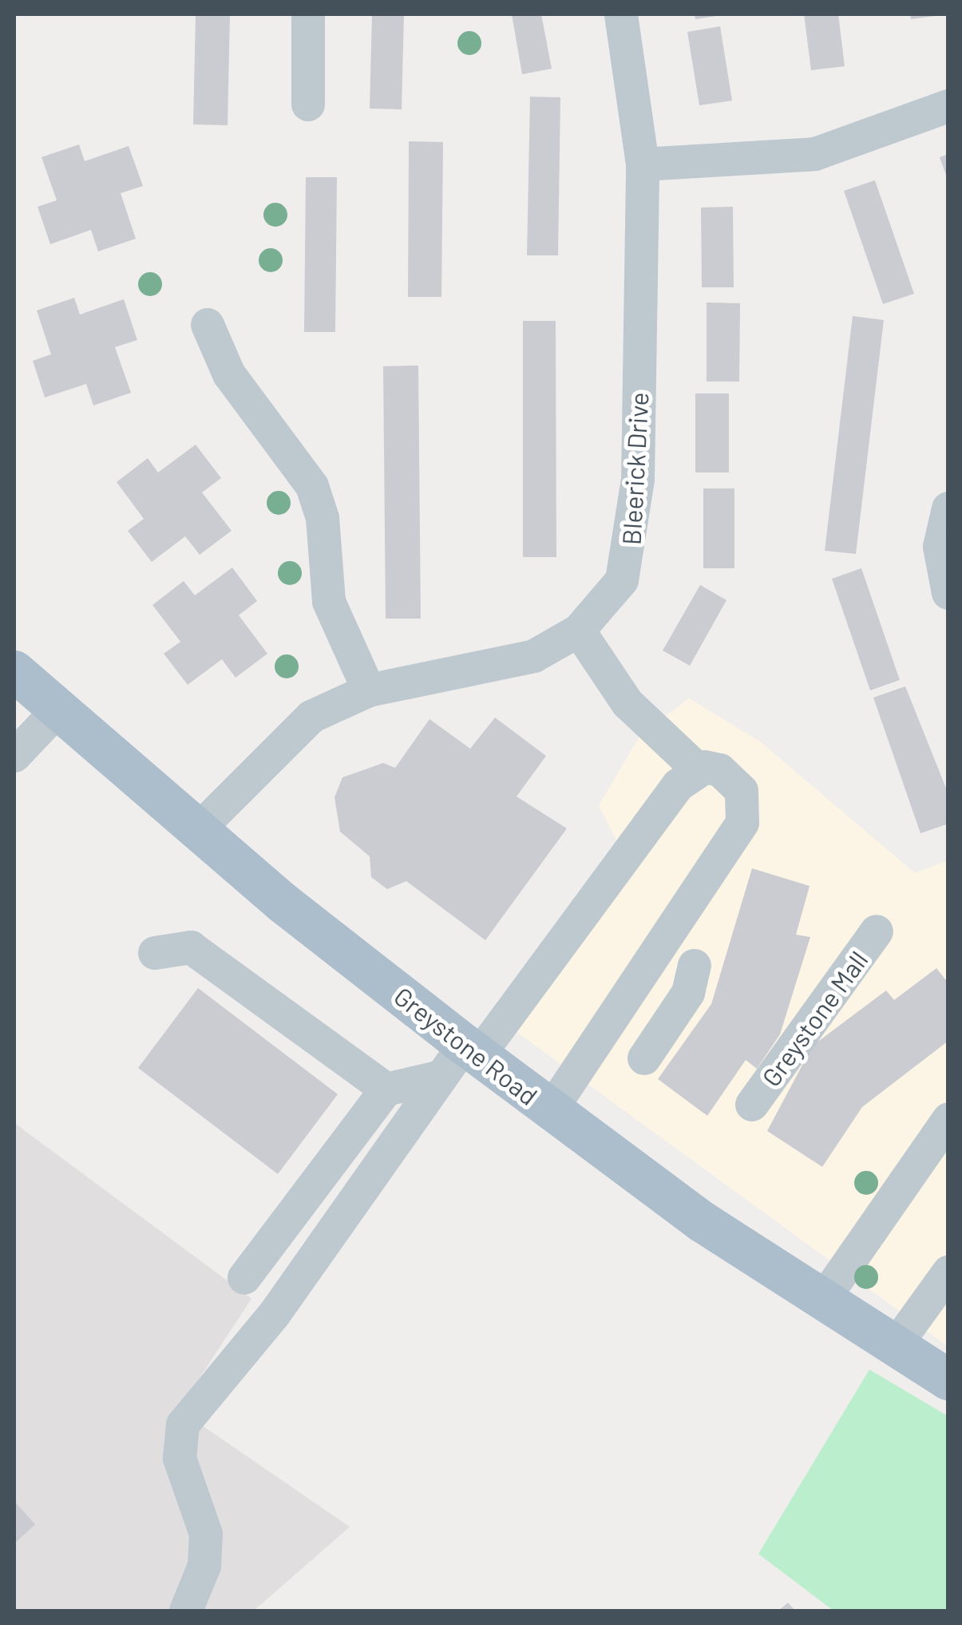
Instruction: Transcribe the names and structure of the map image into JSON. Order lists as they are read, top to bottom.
{
  "streets": {
    "main road": ["Greystone Road"],
    "street": ["Bleerick Drive", "Greystone Mall"]
  },
  "crossings": [
    ["Bleerick Drive", "Greystone Road"]
  ]
}
